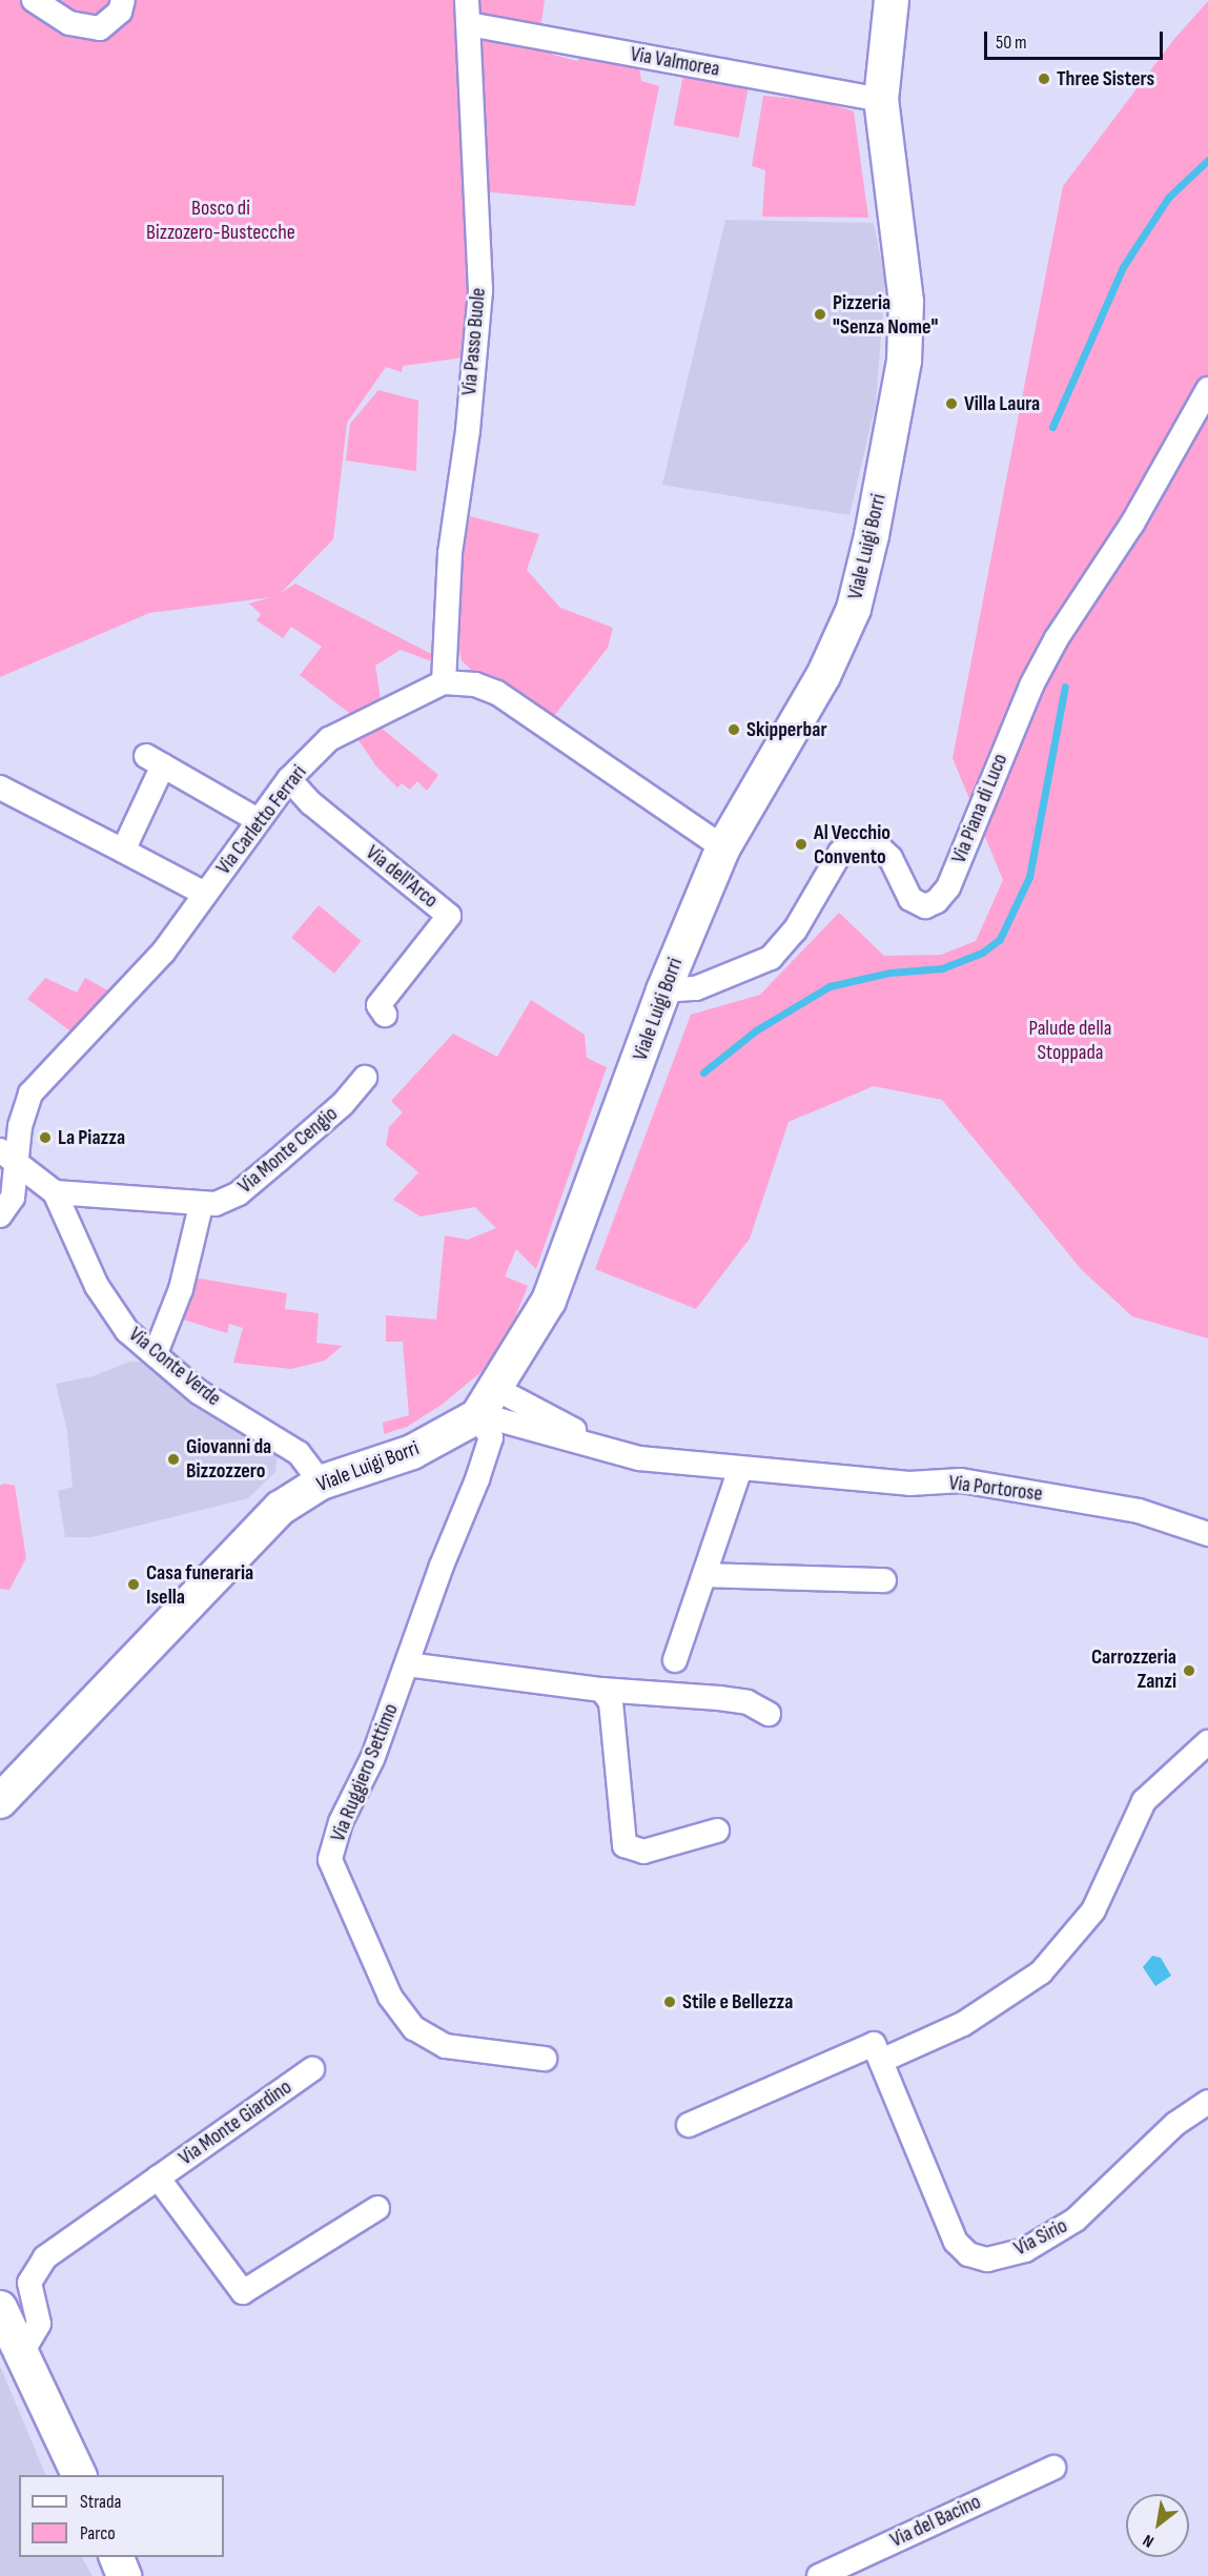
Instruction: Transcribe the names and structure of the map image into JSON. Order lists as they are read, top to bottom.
{
  "streets": {
    "main road": ["Viale Luigi Borri"],
    "street": [
      "Via Valmorea",
      "Via Passo Buole",
      "Via Piana di Luco",
      "Via Carletto Ferrari",
      "Via dell'Arco",
      "Via Monte Cengio",
      "Via Conte Verde",
      "Via Portorose",
      "Via Ruggiero Settimo",
      "Via Monte Giardino",
      "Via Sirio",
      "Via del Bacino"
    ]
  },
  "crossings": [
    ["Via Valmorea", "Via Passo Buole"],
    ["Via Valmorea", "Viale Luigi Borri"],
    ["Via Passo Buole", "Via Carletto Ferrari"],
    ["Viale Luigi Borri", "Via Piana di Luco"],
    ["Viale Luigi Borri", "Via Conte Verde"],
    ["Viale Luigi Borri", "Via Portorose"],
    ["Viale Luigi Borri", "Via Ruggiero Settimo"],
    ["Via Carletto Ferrari", "Via dell'Arco"],
    ["Via Carletto Ferrari", "Via Conte Verde"],
    ["Via Monte Cengio", "Via Conte Verde"],
    ["Via Portorose", "Via Ruggiero Settimo"]
  ],
  "parks": ["Bosco di Bizzozero-Bustecche", "Palude della Stoppada"],
  "places": [
    "Three Sisters",
    "Pizzeria \"Senza Nome\"",
    "Villa Laura",
    "Skipperbar",
    "Al Vecchio Convento",
    "La Piazza",
    "Giovanni da Bizzozzero",
    "Casa funeraria Isella",
    "Carrozzeria Zanzi",
    "Stile e Bellezza"
  ],
  "legend": ["Strada", "Parco"],
  "scale_bar": "50 m",
  "north": "bottom left"
}
